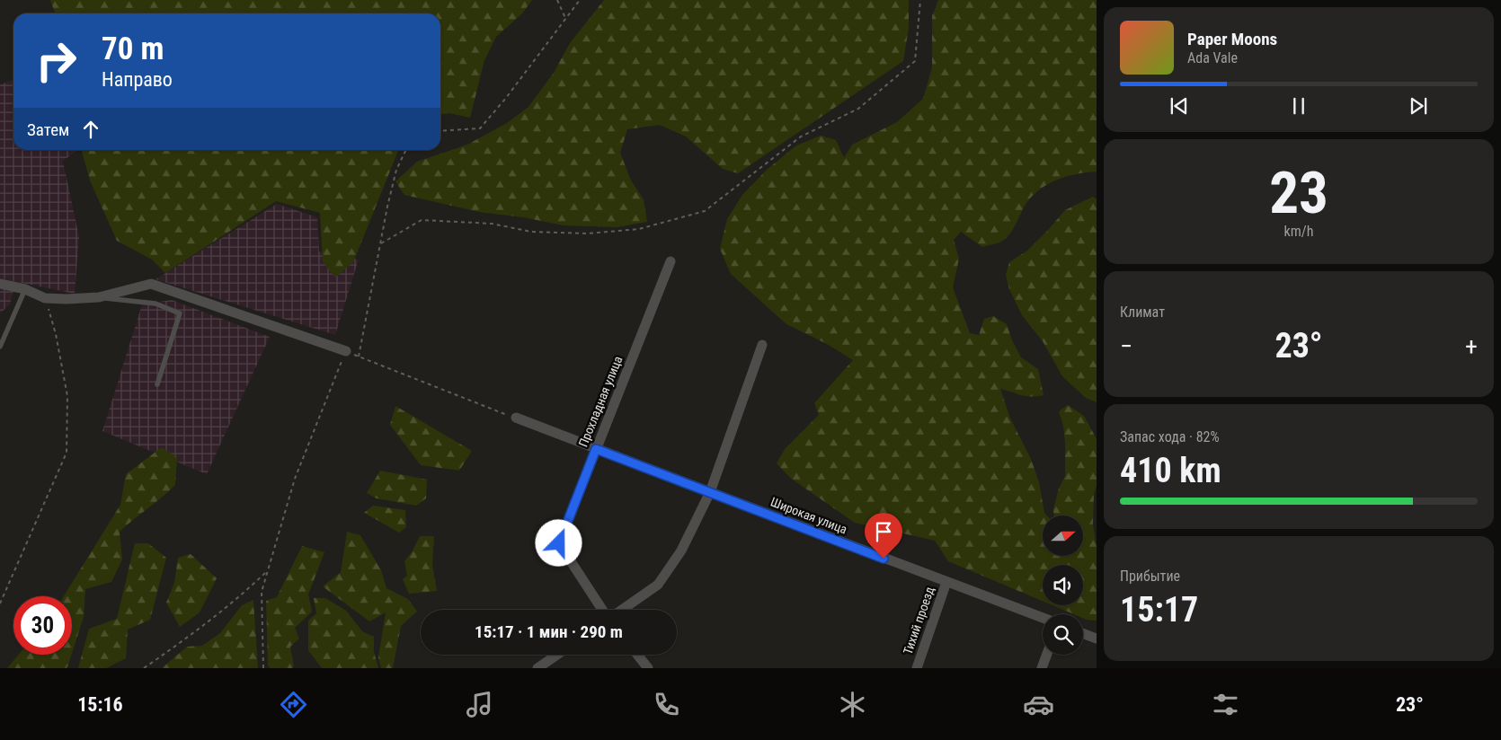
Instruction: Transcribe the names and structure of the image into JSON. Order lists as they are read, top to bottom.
{
  "streets": {
    "street": ["Прохладная улица", "Широкая улица", "Тихий проезд"]
  },
  "crossings": [
    ["Прохладная улица", "Широкая улица"],
    ["Широкая улица", "Тихий проезд"]
  ],
  "north": "right",
  "page": {
    "turn": ["70 m", "Направо"],
    "song": ["Paper Moons", "Ada Vale"],
    "then": "Затем",
    "tile": [
      ["23", "km/h"],
      "Климат",
      ["Запас хода · 82%", "410 km"],
      ["Прибытие", "15:17"]
    ],
    "heat": ["−", "23°", "+"],
    "limit": "30",
    "trip": "15:17 · 1 мин · 290 m",
    "tabs": ["15:16", "23°"]
  }
}
